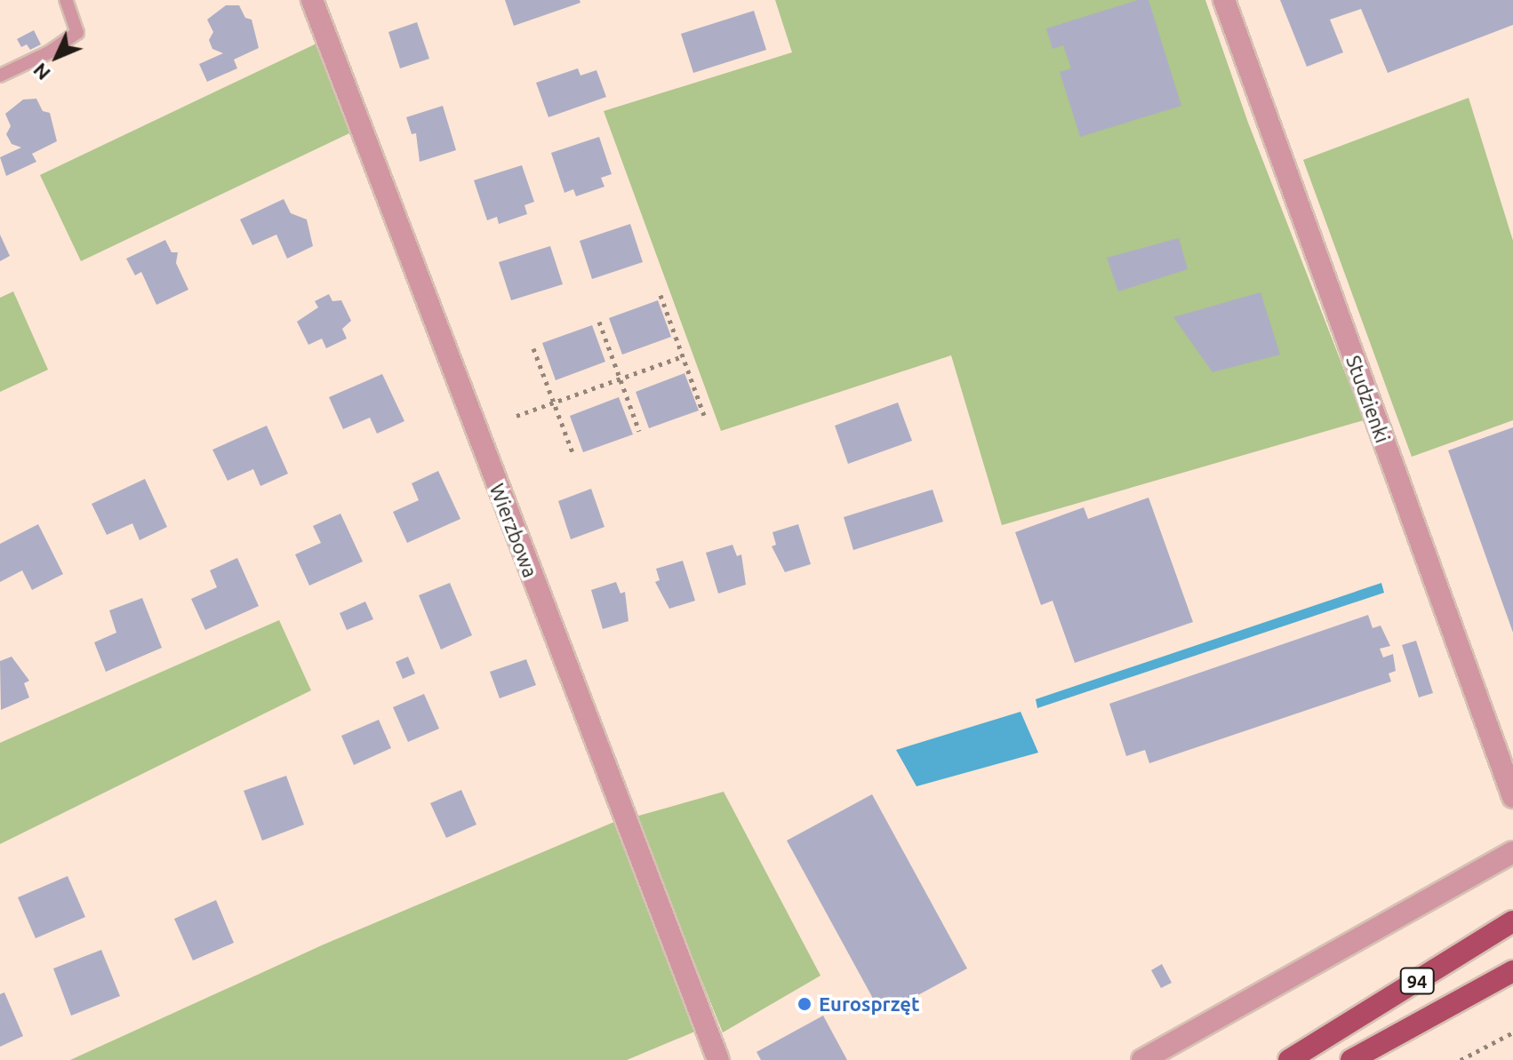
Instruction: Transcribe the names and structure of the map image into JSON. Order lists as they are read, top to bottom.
{
  "streets": {
    "main road": ["94"],
    "street": ["Studzienki", "Wierzbowa"]
  },
  "places": ["Eurosprzęt"],
  "north": "bottom left"
}
